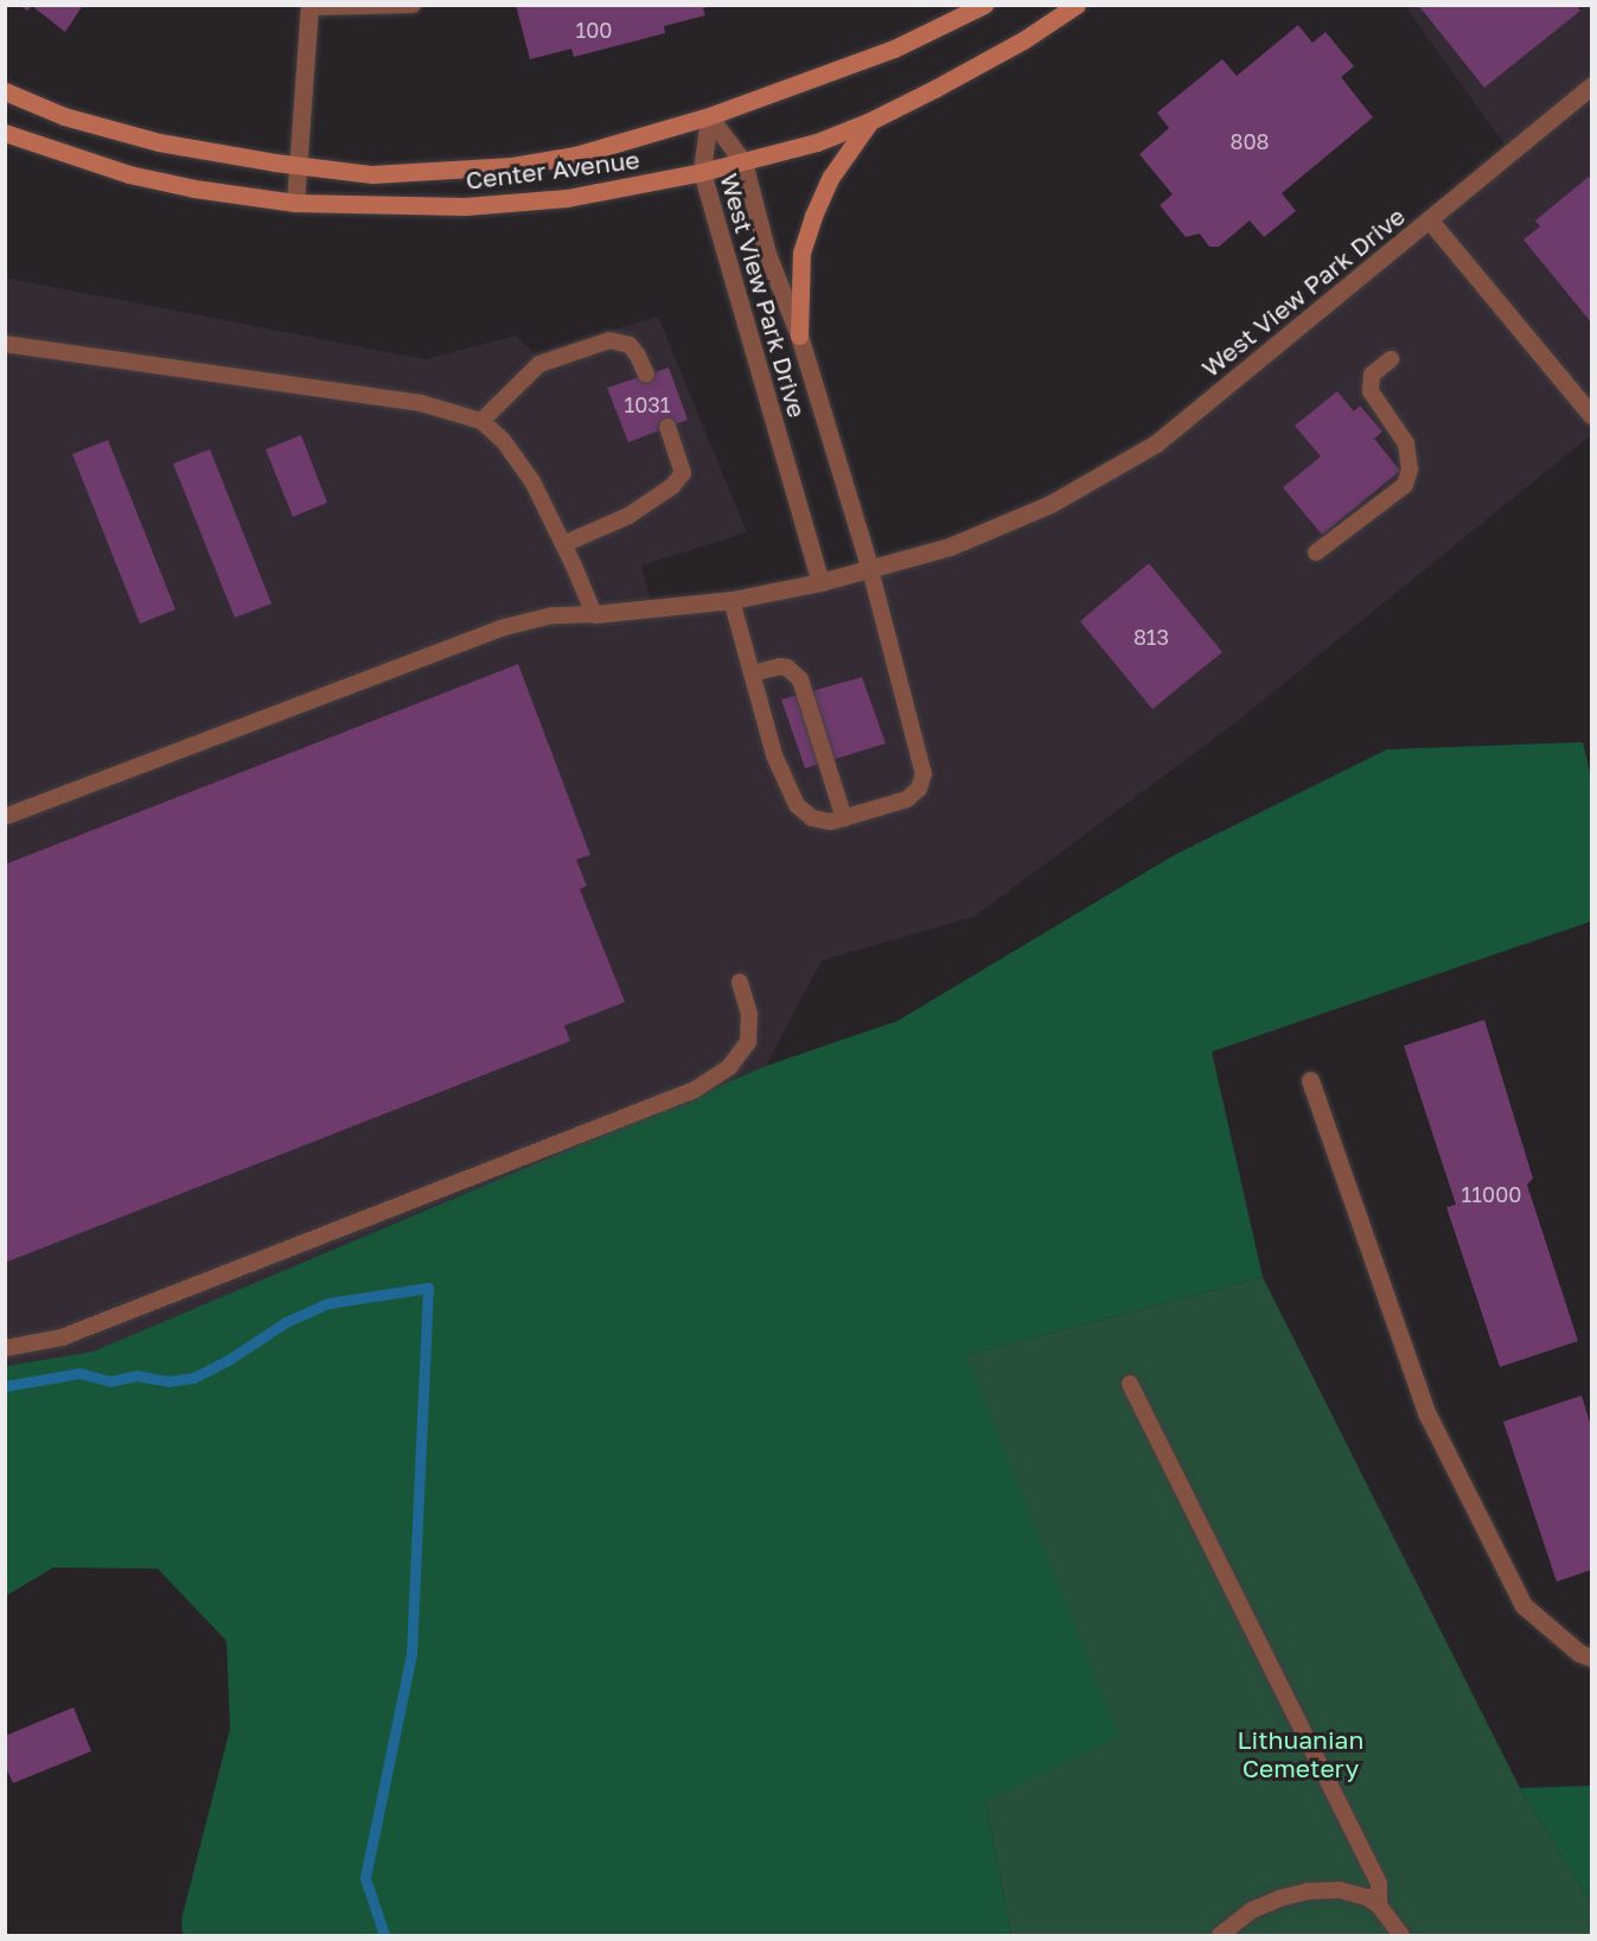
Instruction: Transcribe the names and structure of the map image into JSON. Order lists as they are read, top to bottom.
{
  "streets": {
    "street": ["Center Avenue", "West View Park Drive"]
  },
  "crossings": [
    ["Center Avenue", "West View Park Drive"]
  ],
  "parks": ["Lithuanian Cemetery"],
  "house_numbers": [
    "100",
    "808",
    "1031",
    "813",
    "11000"
  ]
}
